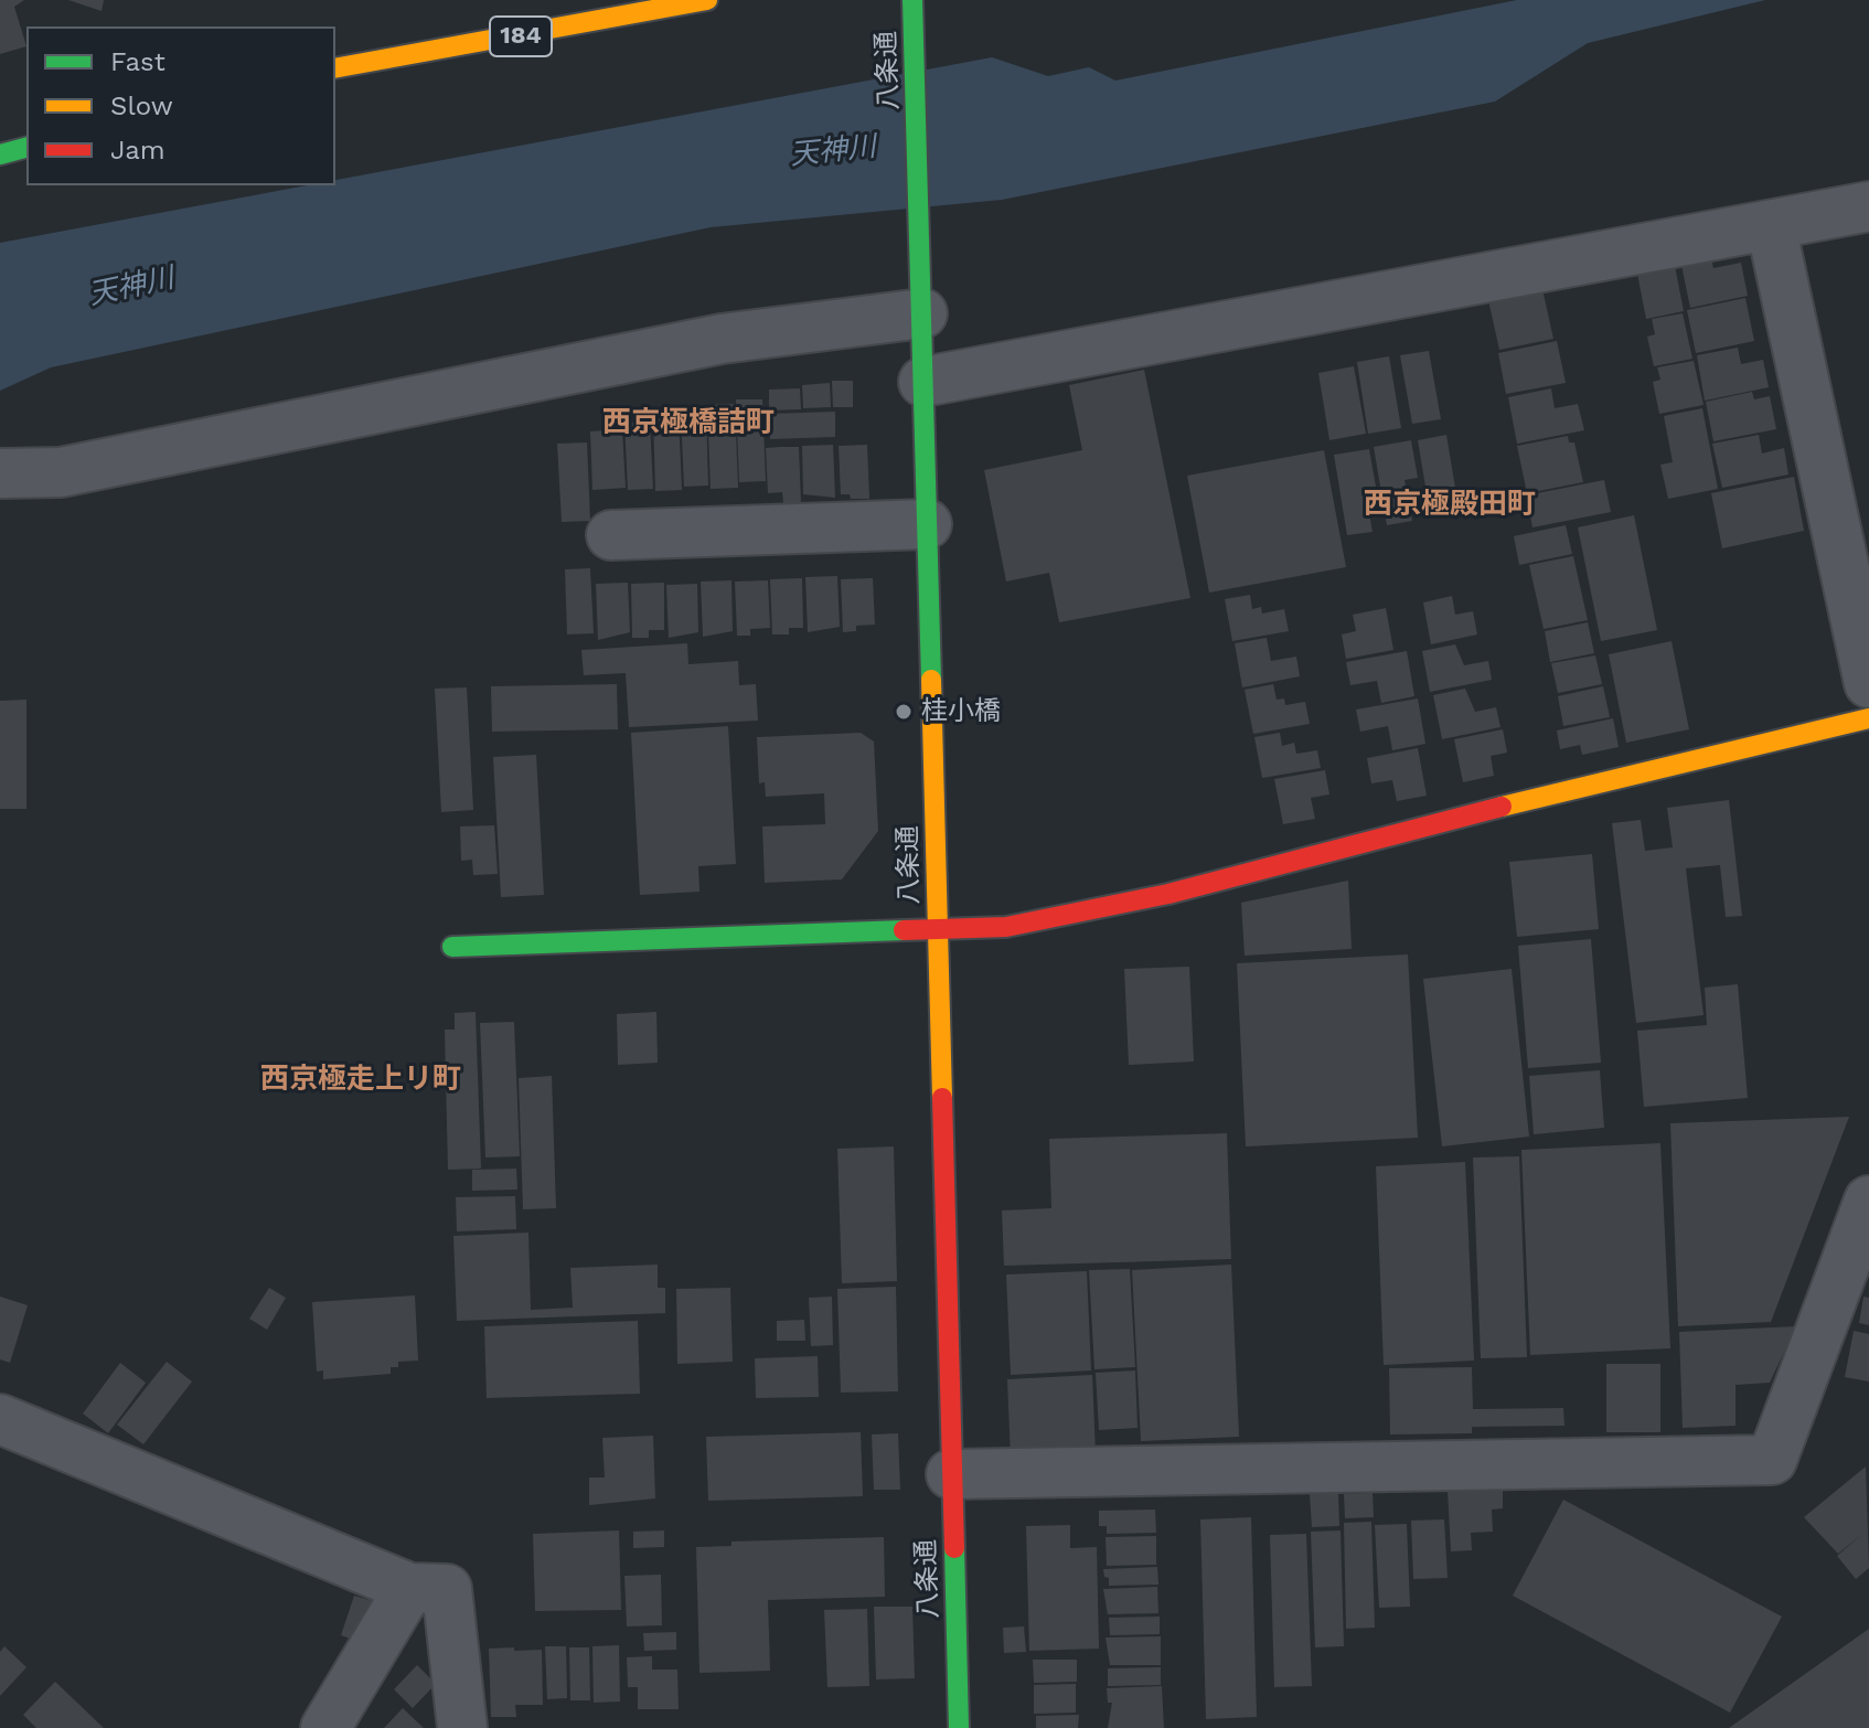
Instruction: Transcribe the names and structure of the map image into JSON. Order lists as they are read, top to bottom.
{
  "streets": {
    "main road": ["184", "八条通"]
  },
  "districts": ["西京極橋詰町", "西京極殿田町", "西京極走上リ町"],
  "water": ["天神川"],
  "places": ["桂小橋"],
  "legend": ["Fast", "Slow", "Jam"]
}
